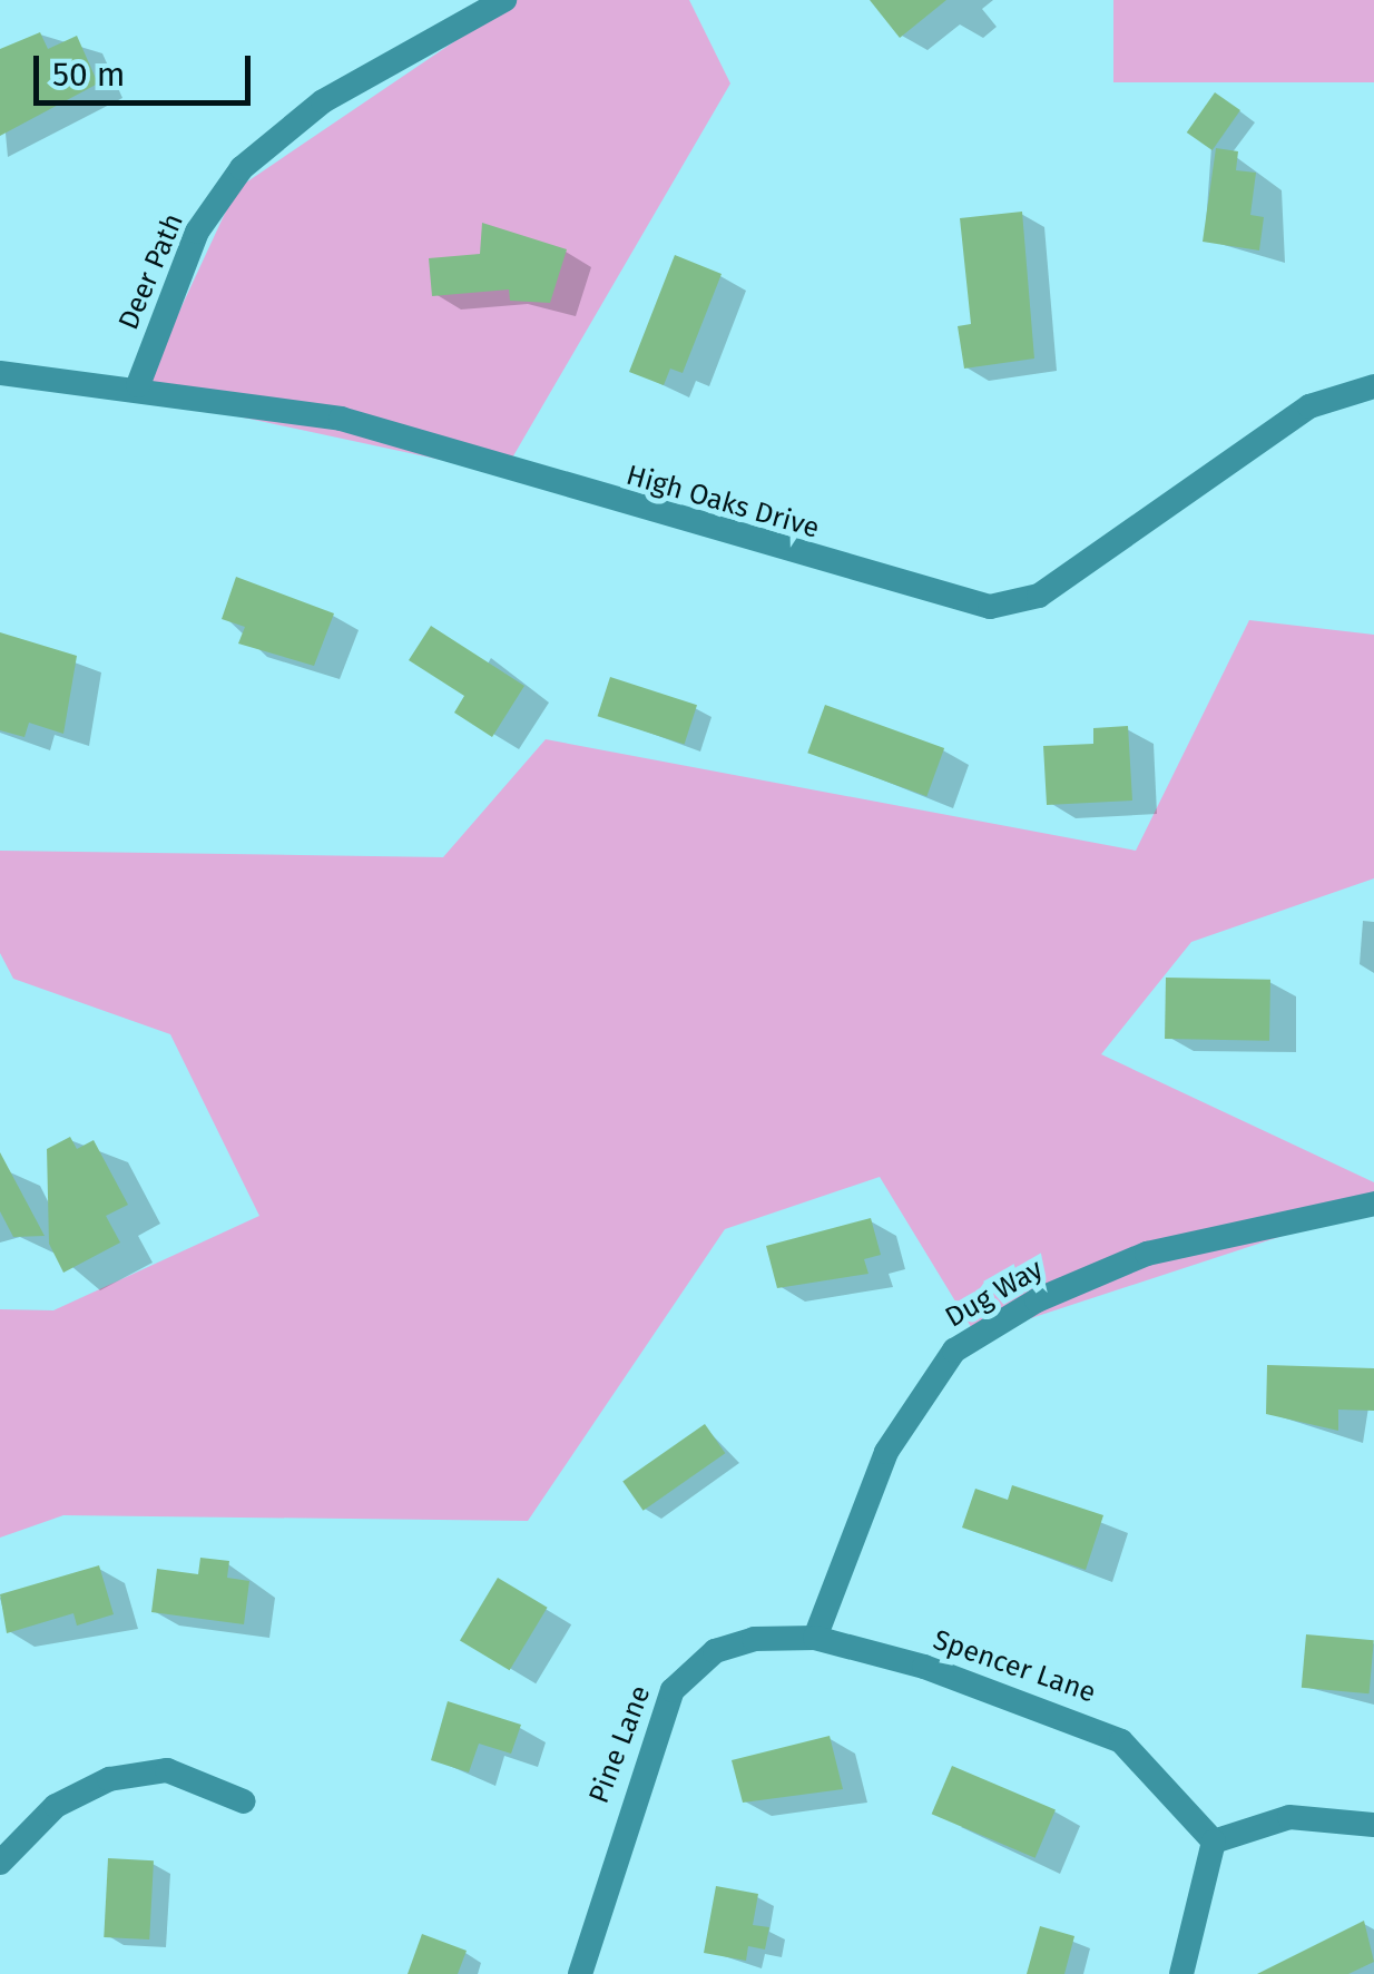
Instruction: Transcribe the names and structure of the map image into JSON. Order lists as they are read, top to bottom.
{
  "streets": {
    "street": [
      "Deer Path",
      "High Oaks Drive",
      "Dug Way",
      "Spencer Lane",
      "Pine Lane"
    ]
  },
  "crossings": [
    ["Deer Path", "High Oaks Drive"],
    ["Dug Way", "Spencer Lane"],
    ["Dug Way", "Pine Lane"],
    ["Spencer Lane", "Pine Lane"]
  ],
  "scale_bar": "50 m"
}
